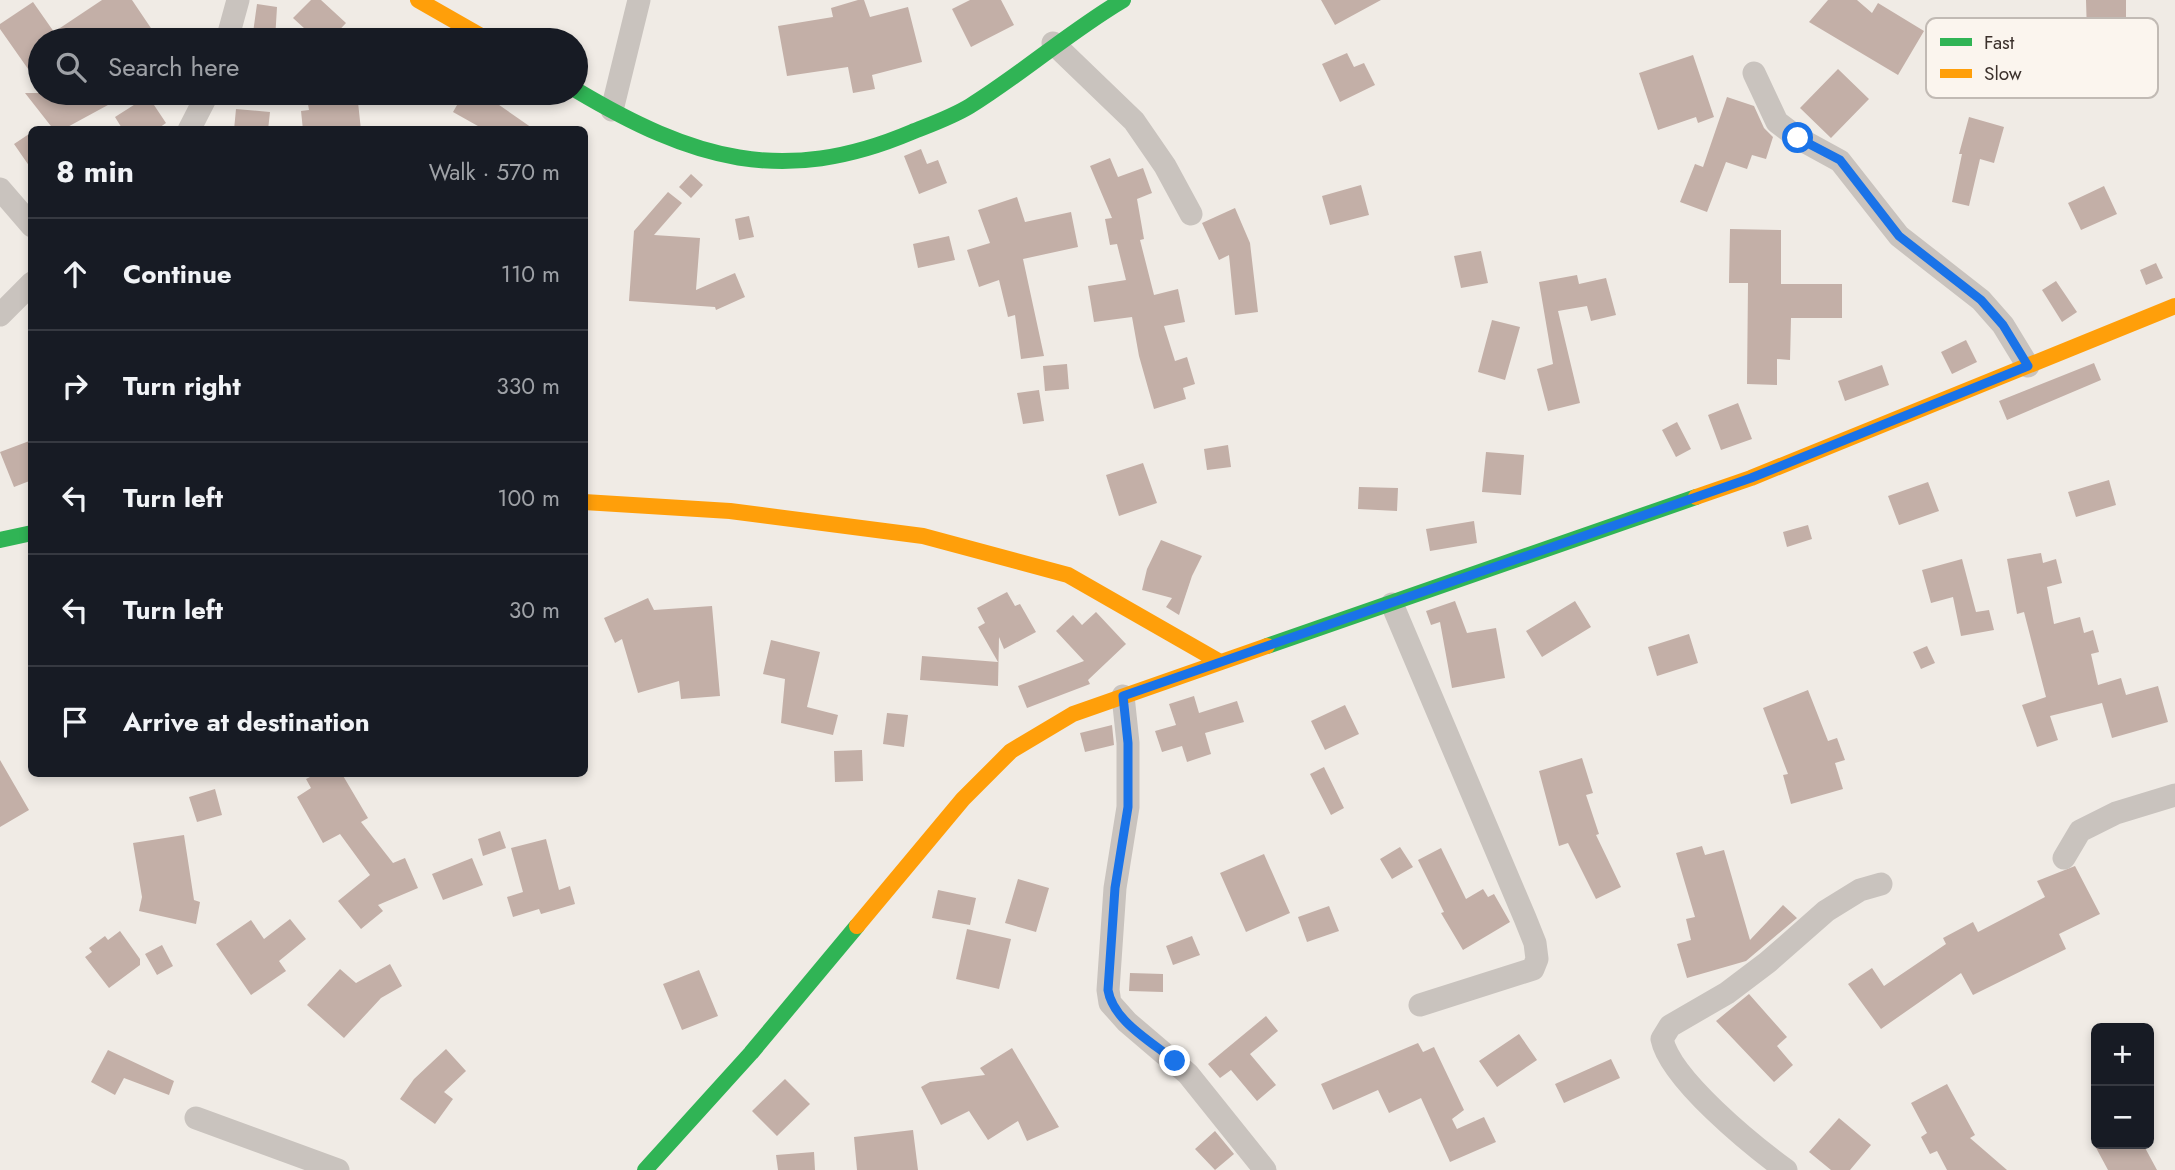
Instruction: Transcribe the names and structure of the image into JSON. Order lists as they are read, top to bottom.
{
  "legend": ["Fast", "Slow"],
  "page": {
    "search": "Search here",
    "heading": ["8 min", "Walk · 570 m"],
    "list": [
      ["Continue", "110 m"],
      ["Turn right", "330 m"],
      ["Turn left", "100 m"],
      ["Turn left", "30 m"],
      "Arrive at destination"
    ],
    "map_buttons": ["+", "−"]
  }
}
